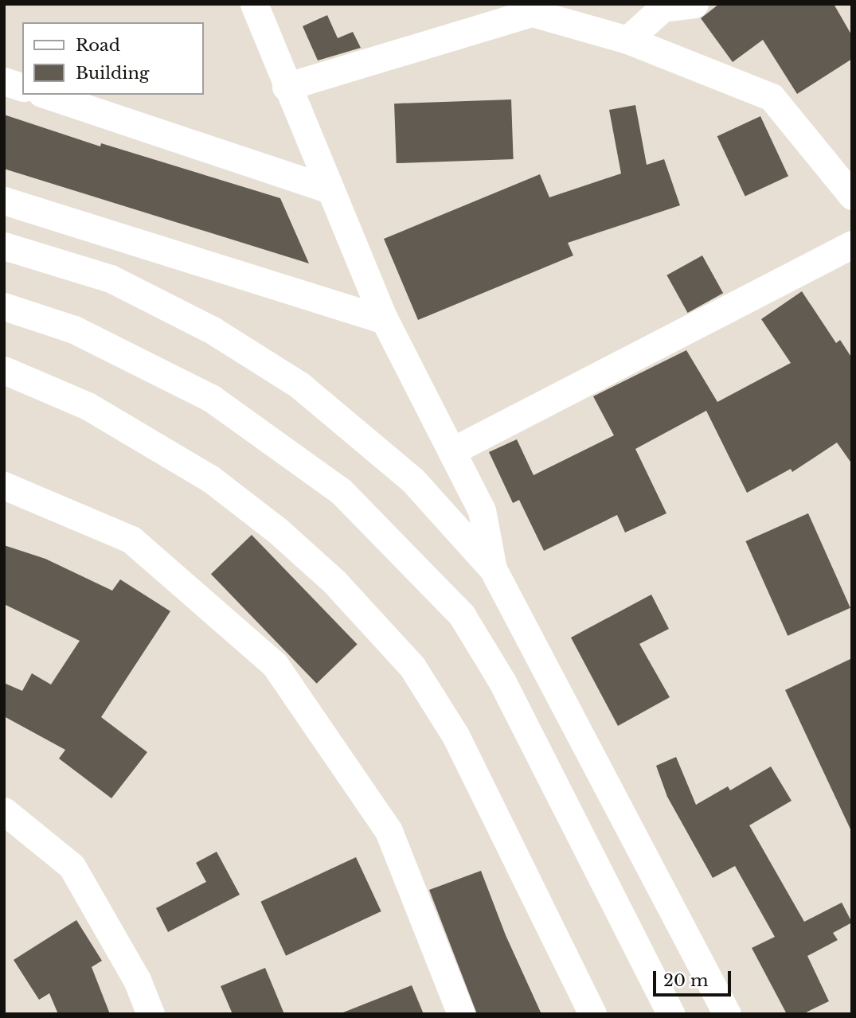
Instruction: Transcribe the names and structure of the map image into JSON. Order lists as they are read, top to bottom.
{
  "legend": ["Road", "Building"],
  "scale_bar": "20 m"
}
